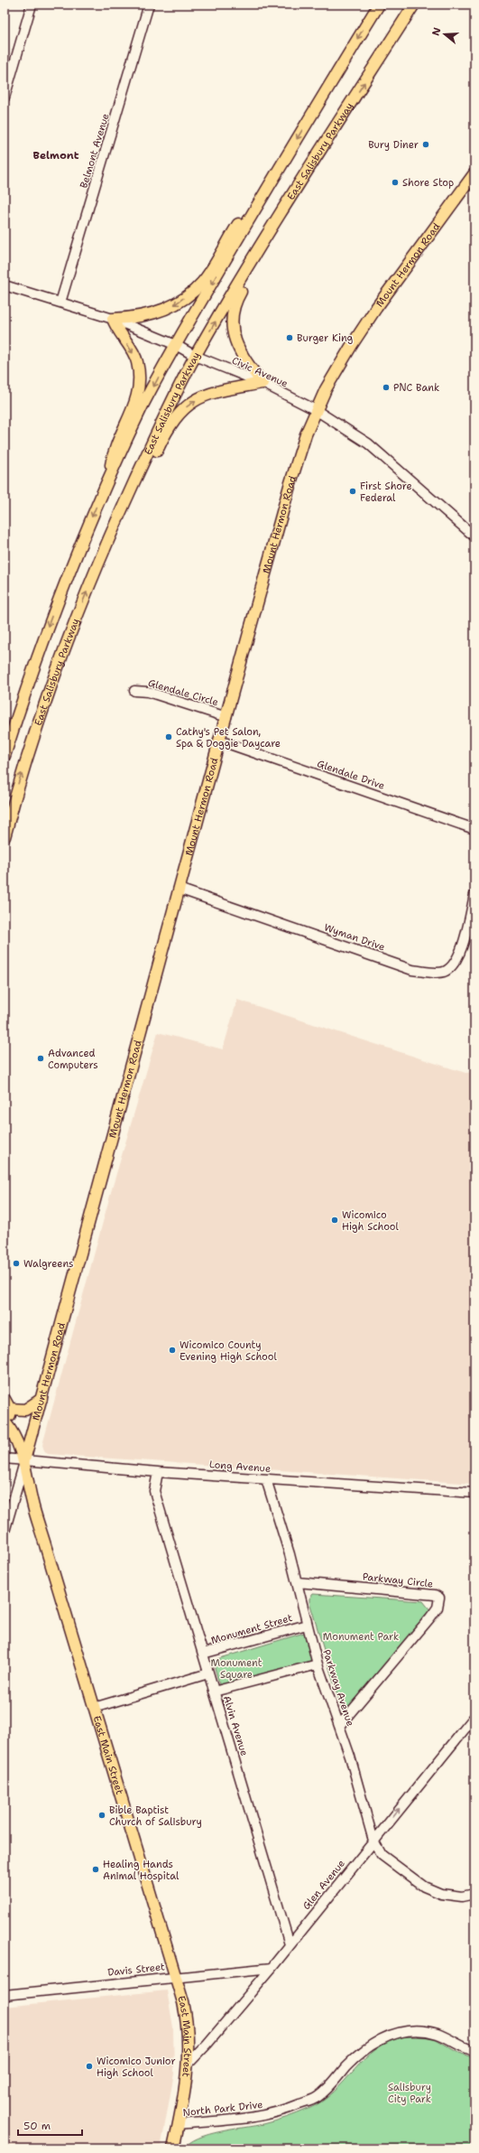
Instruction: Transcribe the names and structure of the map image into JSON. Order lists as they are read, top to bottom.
{
  "streets": {
    "main road": ["East Salisbury Parkway", "Mount Hermon Road", "East Main Street"],
    "street": [
      "Belmont Avenue",
      "Civic Avenue",
      "Glendale Circle",
      "Glendale Drive",
      "Wyman Drive",
      "Long Avenue",
      "Parkway Circle",
      "Monument Street",
      "Parkway Avenue",
      "Alvin Avenue",
      "Glen Avenue",
      "Davis Street",
      "North Park Drive"
    ]
  },
  "crossings": [
    ["Belmont Avenue", "Civic Avenue"],
    ["East Salisbury Parkway", "Civic Avenue"],
    ["Mount Hermon Road", "Civic Avenue"],
    ["Mount Hermon Road", "Glendale Circle"],
    ["Mount Hermon Road", "Glendale Drive"],
    ["Mount Hermon Road", "Wyman Drive"],
    ["Mount Hermon Road", "Long Avenue"],
    ["Mount Hermon Road", "East Main Street"],
    ["Long Avenue", "Parkway Avenue"],
    ["Long Avenue", "Alvin Avenue"],
    ["Long Avenue", "East Main Street"],
    ["Parkway Circle", "Parkway Avenue"],
    ["Monument Street", "Parkway Avenue"],
    ["Monument Street", "Alvin Avenue"],
    ["Parkway Avenue", "Glen Avenue"],
    ["Alvin Avenue", "Glen Avenue"],
    ["East Main Street", "Glen Avenue"],
    ["East Main Street", "Davis Street"],
    ["East Main Street", "North Park Drive"],
    ["Glen Avenue", "Davis Street"]
  ],
  "one_way": ["Glen Avenue"],
  "districts": ["Belmont"],
  "parks": ["Monument Park", "Monument Square", "Salisbury City Park"],
  "places": [
    "Bury Diner",
    "Shore Stop",
    "Burger King",
    "PNC Bank",
    "First Shore Federal",
    "Cathy's Pet Salon, Spa & Doggie Daycare",
    "Advanced Computers",
    "Wicomico High School",
    "Walgreens",
    "Wicomico County Evening High School",
    "Bible Baptist Church of Salisbury",
    "Healing Hands Animal Hospital",
    "Wicomico Junior High School"
  ],
  "scale_bar": "50 m",
  "north": "left"
}
